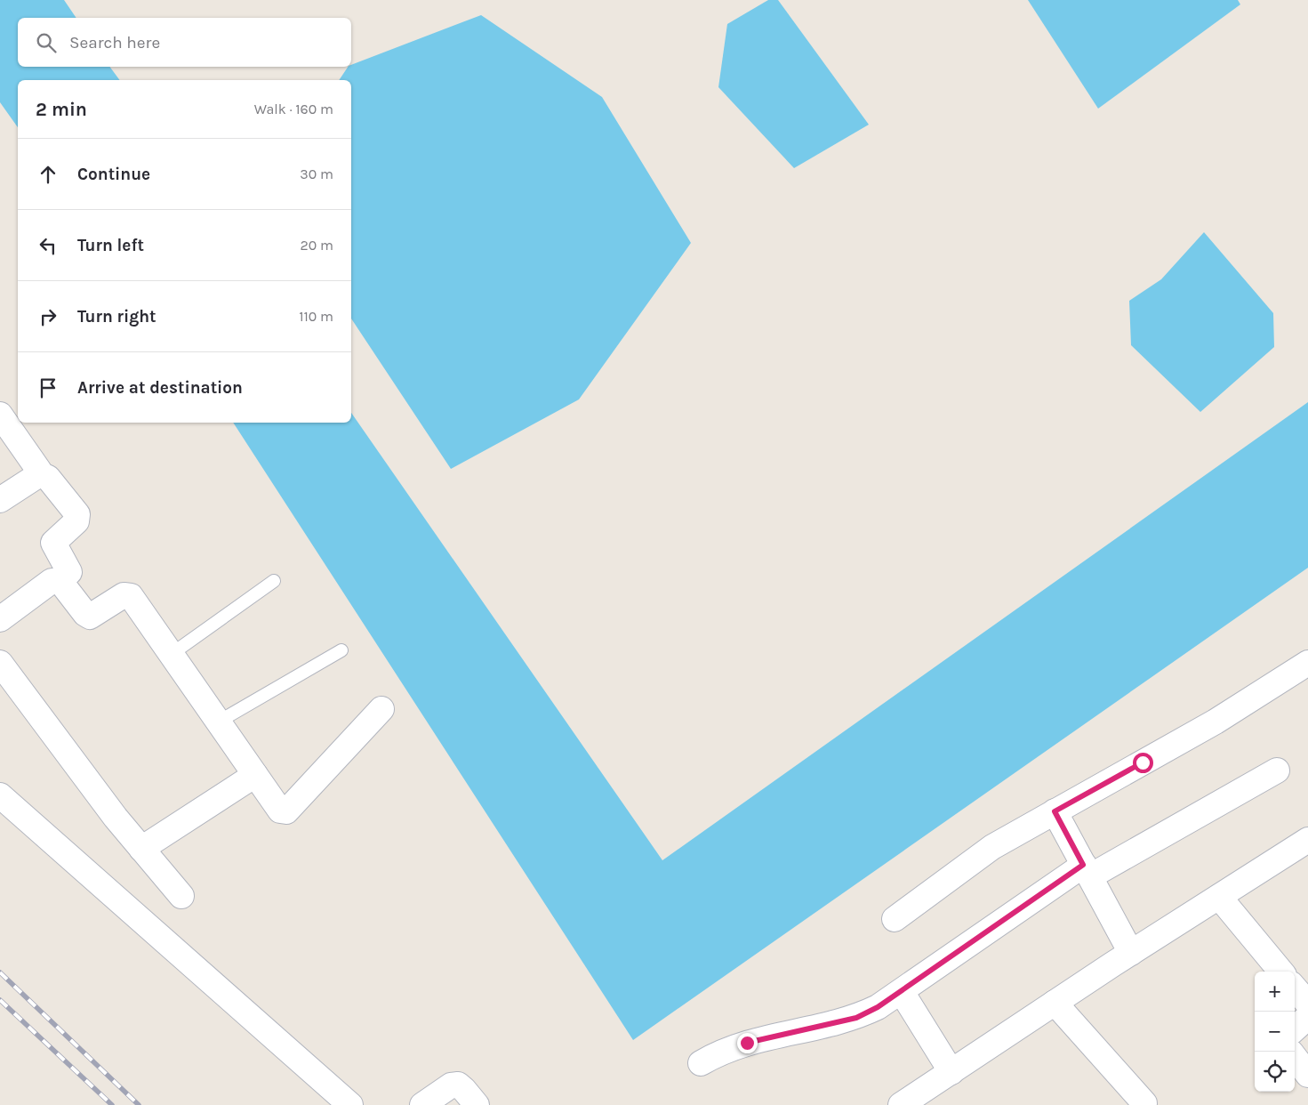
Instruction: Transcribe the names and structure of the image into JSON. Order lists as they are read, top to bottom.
{
  "page": {
    "search": "Search here",
    "heading": ["2 min", "Walk · 160 m"],
    "list": [
      ["Continue", "30 m"],
      ["Turn left", "20 m"],
      ["Turn right", "110 m"],
      "Arrive at destination"
    ],
    "map_buttons": ["+", "−"]
  }
}
